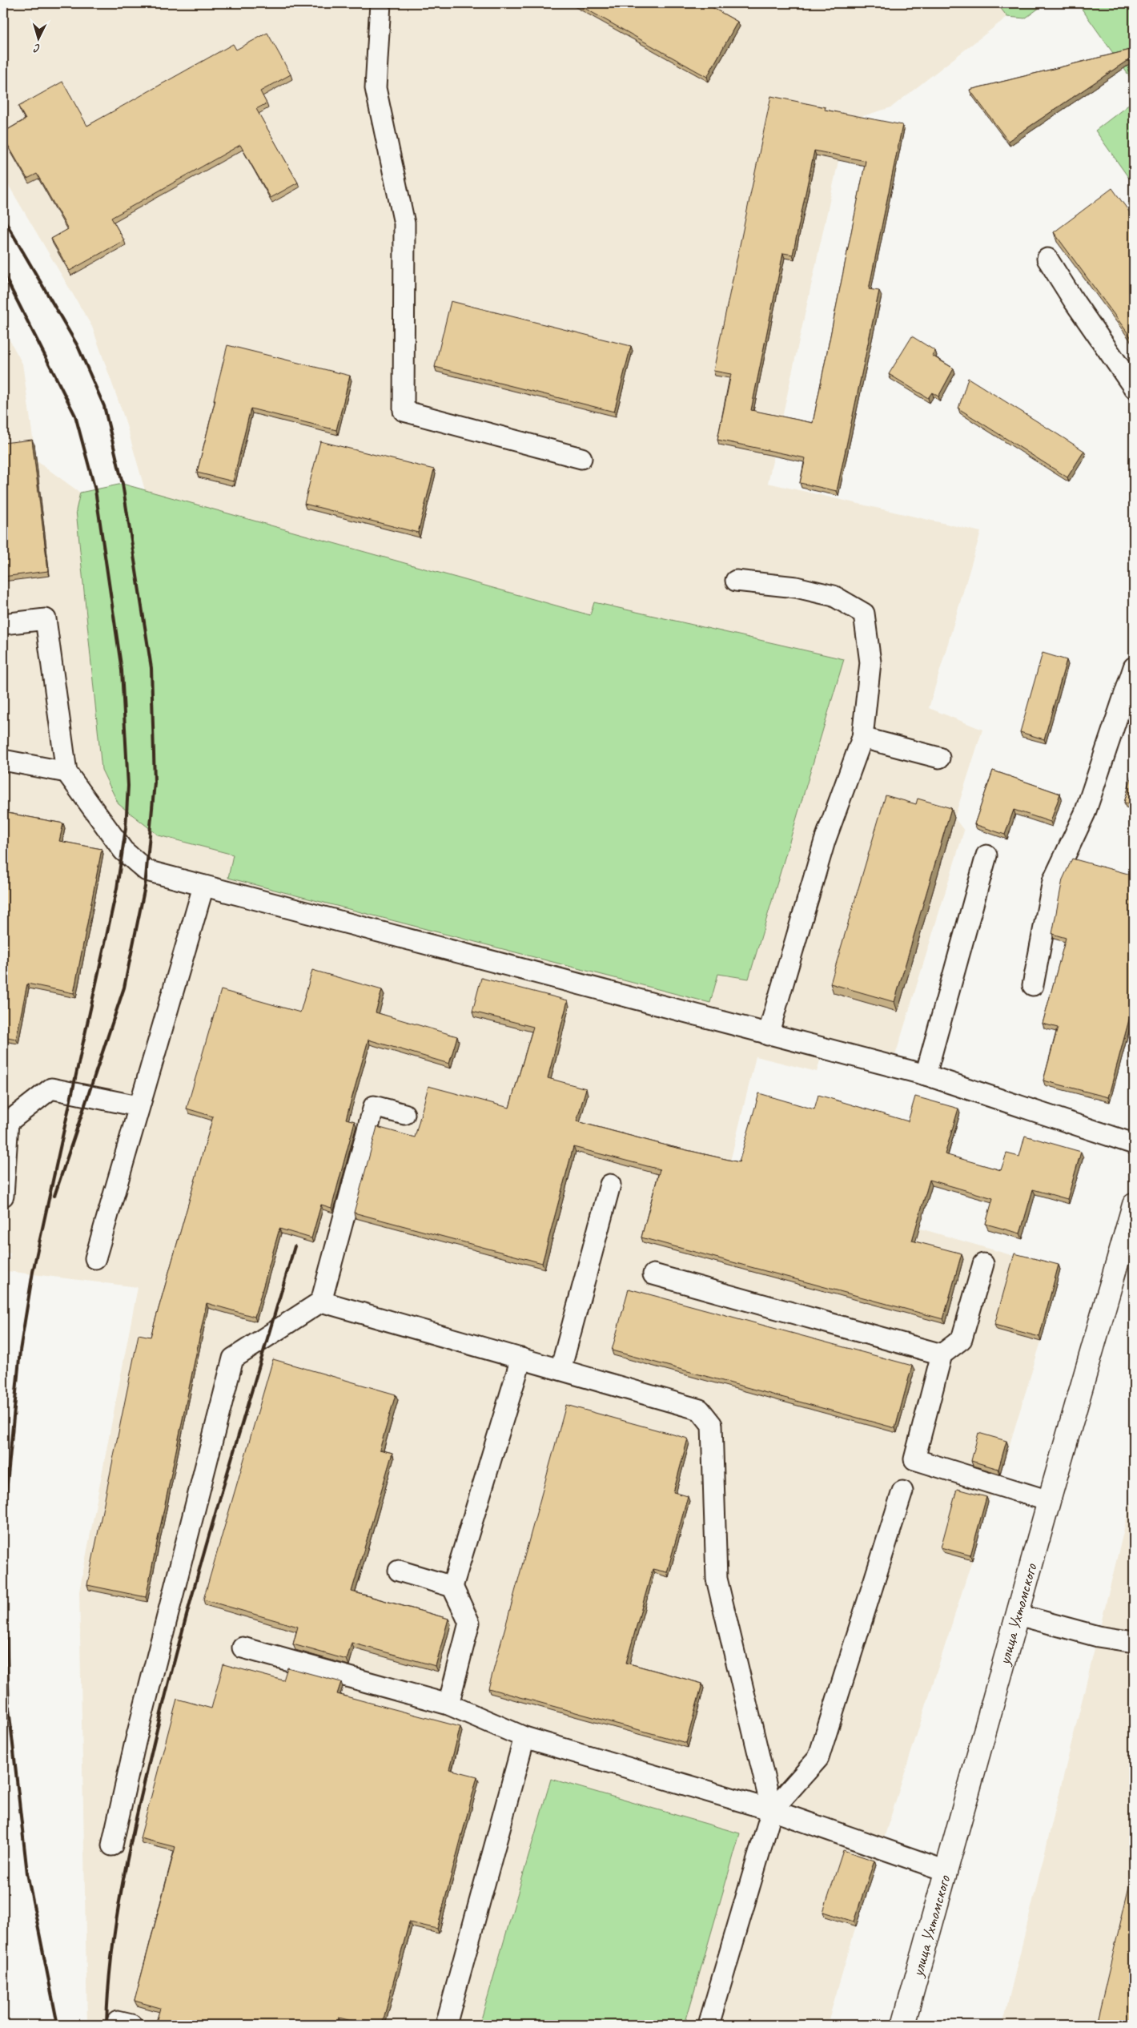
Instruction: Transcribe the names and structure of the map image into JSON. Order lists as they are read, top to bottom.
{
  "streets": {
    "street": ["улица Ухтомского"]
  },
  "north": "bottom"
}
